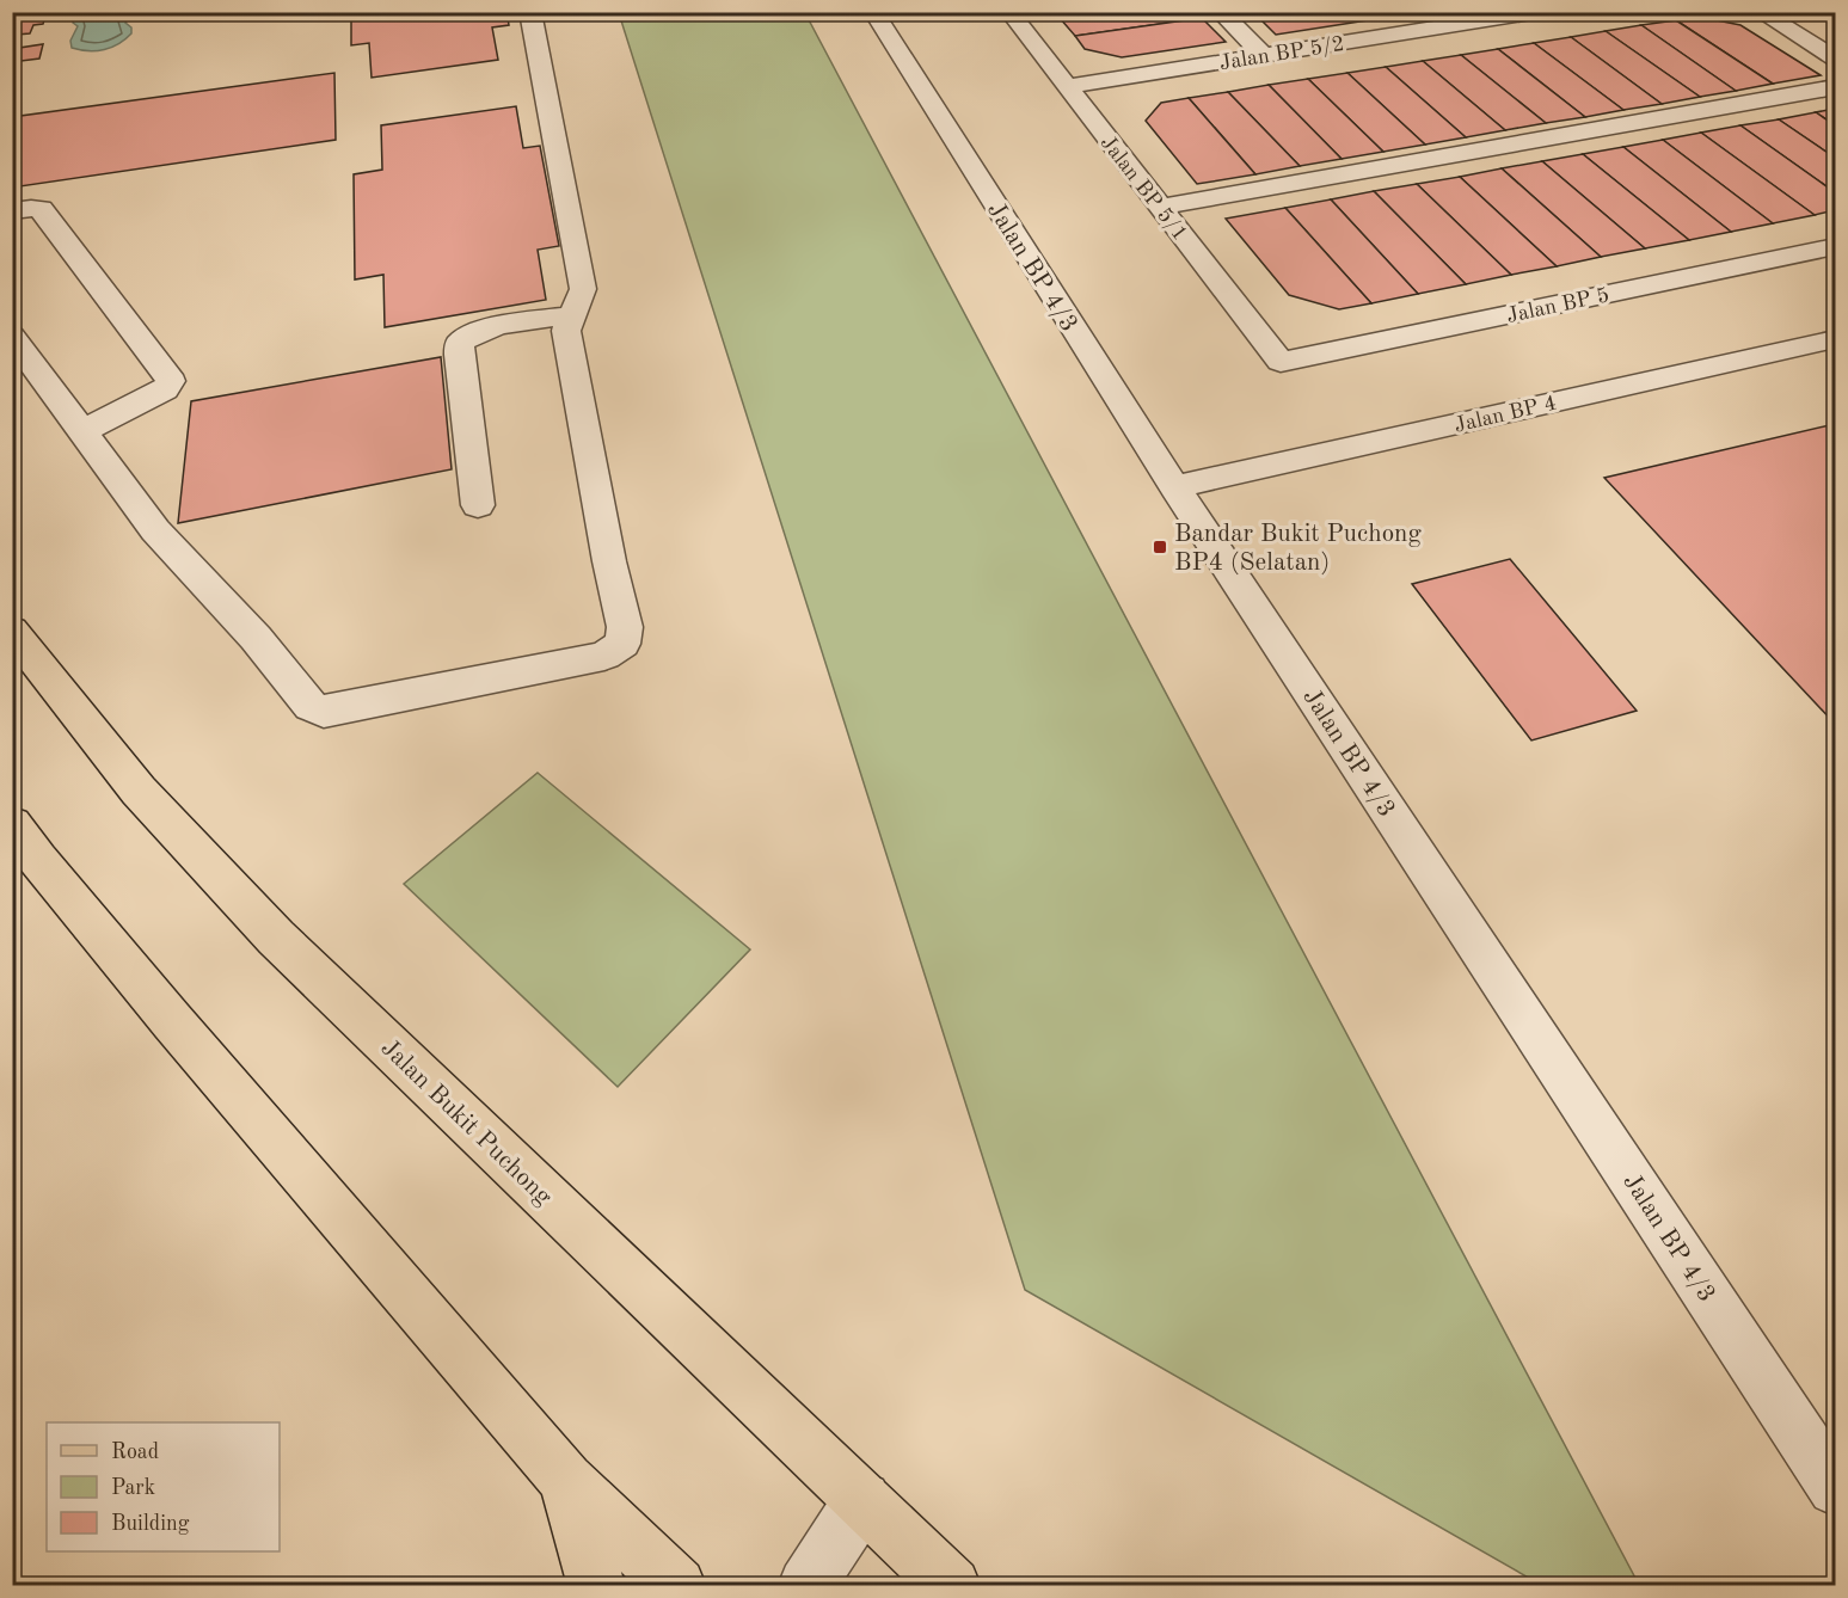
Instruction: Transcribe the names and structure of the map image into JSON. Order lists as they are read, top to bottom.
{
  "streets": {
    "main road": ["Jalan Bukit Puchong"],
    "street": [
      "Jalan BP 5/2",
      "Jalan BP 5/1",
      "Jalan BP 4/3",
      "Jalan BP 5",
      "Jalan BP 4"
    ]
  },
  "crossings": [
    ["Jalan BP 5/2", "Jalan BP 5/1"],
    ["Jalan BP 5/1", "Jalan BP 5"],
    ["Jalan BP 4/3", "Jalan BP 4"]
  ],
  "places": {
    "transit": ["Bandar Bukit Puchong BP4 (Selatan)"]
  },
  "legend": ["Road", "Park", "Building"]
}
